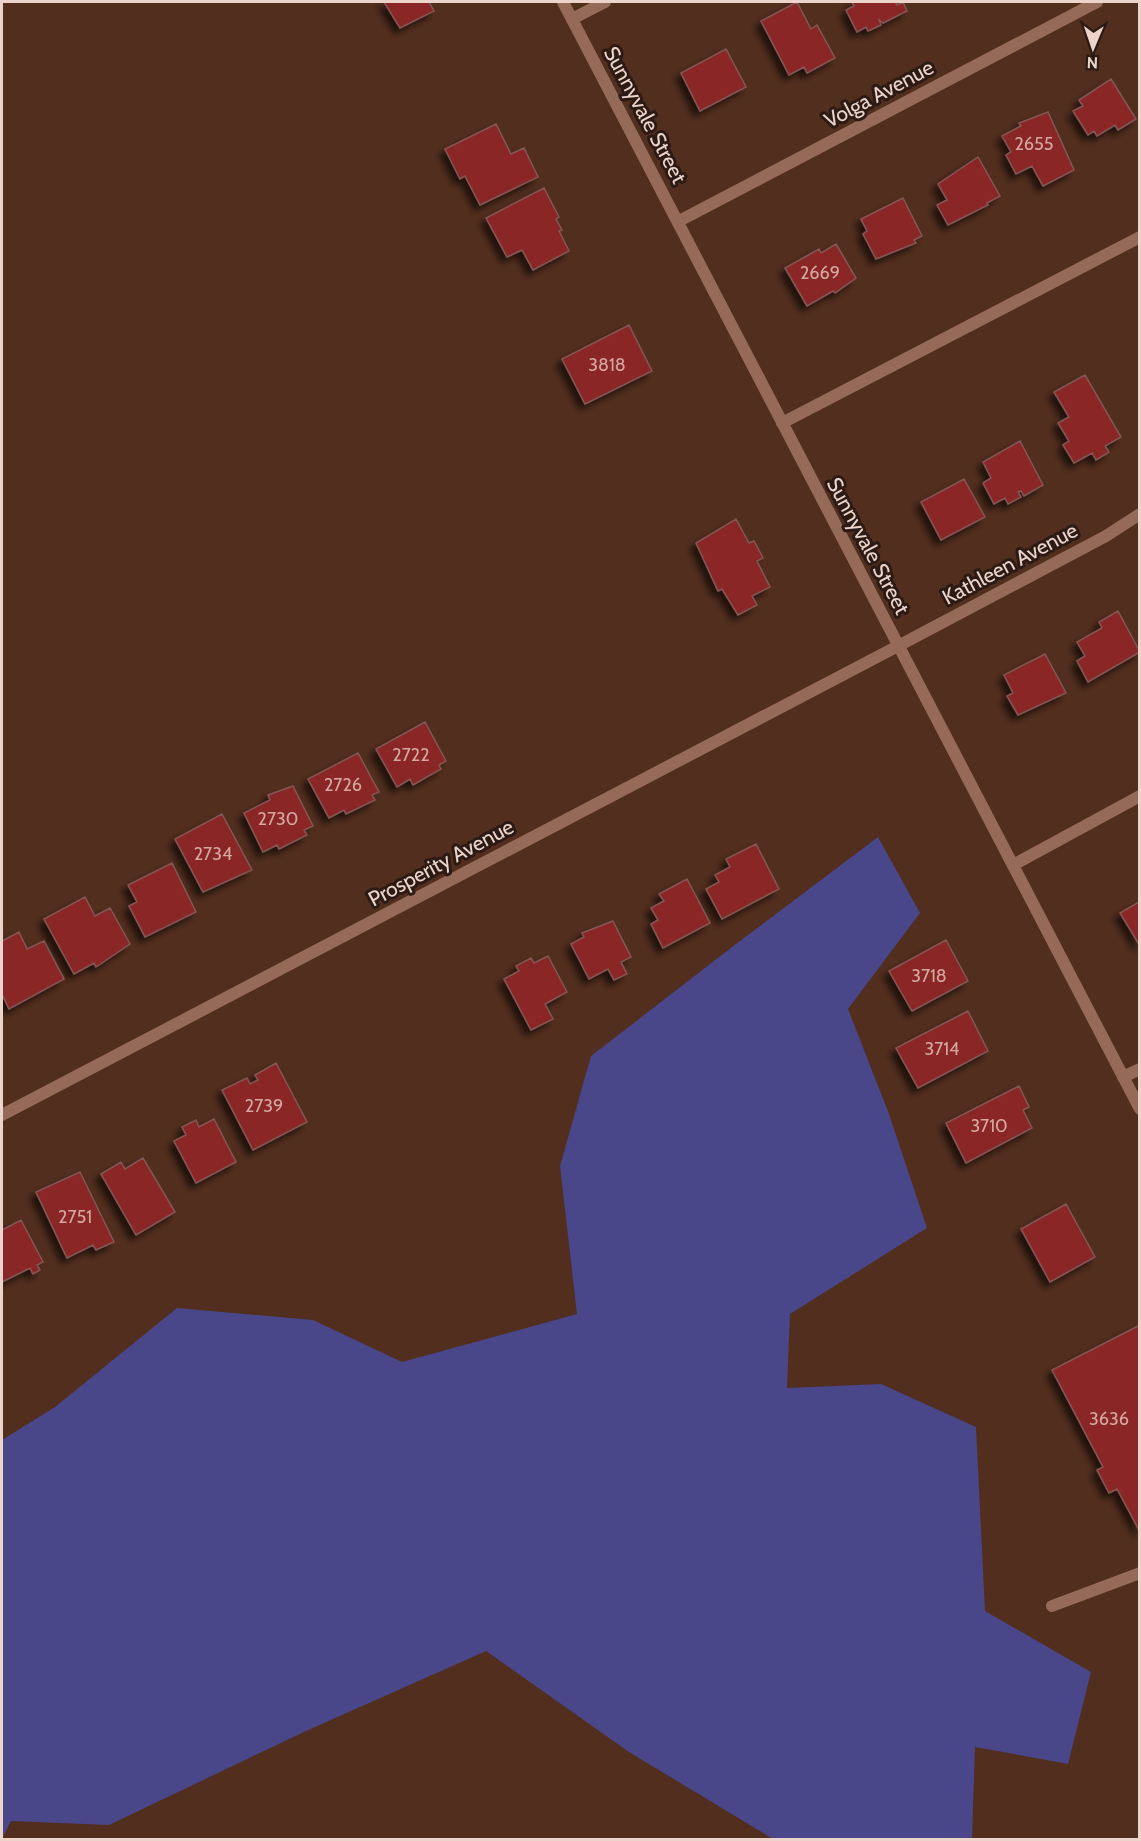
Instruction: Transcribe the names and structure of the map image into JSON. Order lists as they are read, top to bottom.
{
  "streets": {
    "street": [
      "Volga Avenue",
      "Sunnyvale Street",
      "Kathleen Avenue",
      "Prosperity Avenue"
    ]
  },
  "crossings": [
    ["Volga Avenue", "Sunnyvale Street"],
    ["Sunnyvale Street", "Kathleen Avenue"],
    ["Sunnyvale Street", "Prosperity Avenue"],
    ["Kathleen Avenue", "Prosperity Avenue"]
  ],
  "house_numbers": [
    "2655",
    "2669",
    "3818",
    "2722",
    "2726",
    "2730",
    "2734",
    "3718",
    "3714",
    "2739",
    "3710",
    "2751",
    "3636"
  ],
  "north": "bottom"
}
